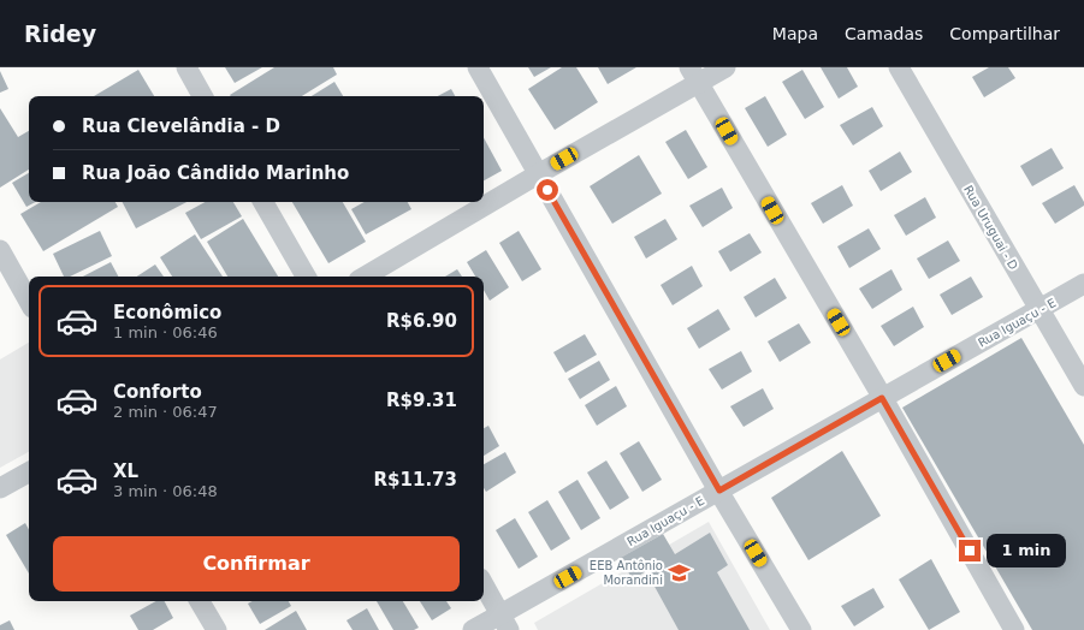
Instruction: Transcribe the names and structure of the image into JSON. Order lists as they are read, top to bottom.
{
  "streets": {
    "street": ["Rua Uruguai - D", "Rua Iguaçu - E"]
  },
  "crossings": [
    ["Rua Uruguai - D", "Rua Iguaçu - E"]
  ],
  "places": {
    "school or university": ["EEB Antônio Morandini"]
  },
  "page": {
    "header": "Ridey",
    "nav": ["Mapa", "Camadas", "Compartilhar"],
    "banner": ["Rua Clevelândia - D", "Rua João Cândido Marinho"],
    "list": [
      {
        "name": "Econômico",
        "note": "1 min · 06:46",
        "value": "R$6.90"
      },
      {
        "name": "Conforto",
        "note": "2 min · 06:47",
        "value": "R$9.31"
      },
      {
        "name": "XL",
        "note": "3 min · 06:48",
        "value": "R$11.73"
      }
    ],
    "buttons": "Confirmar",
    "bubble": "1 min"
  }
}
